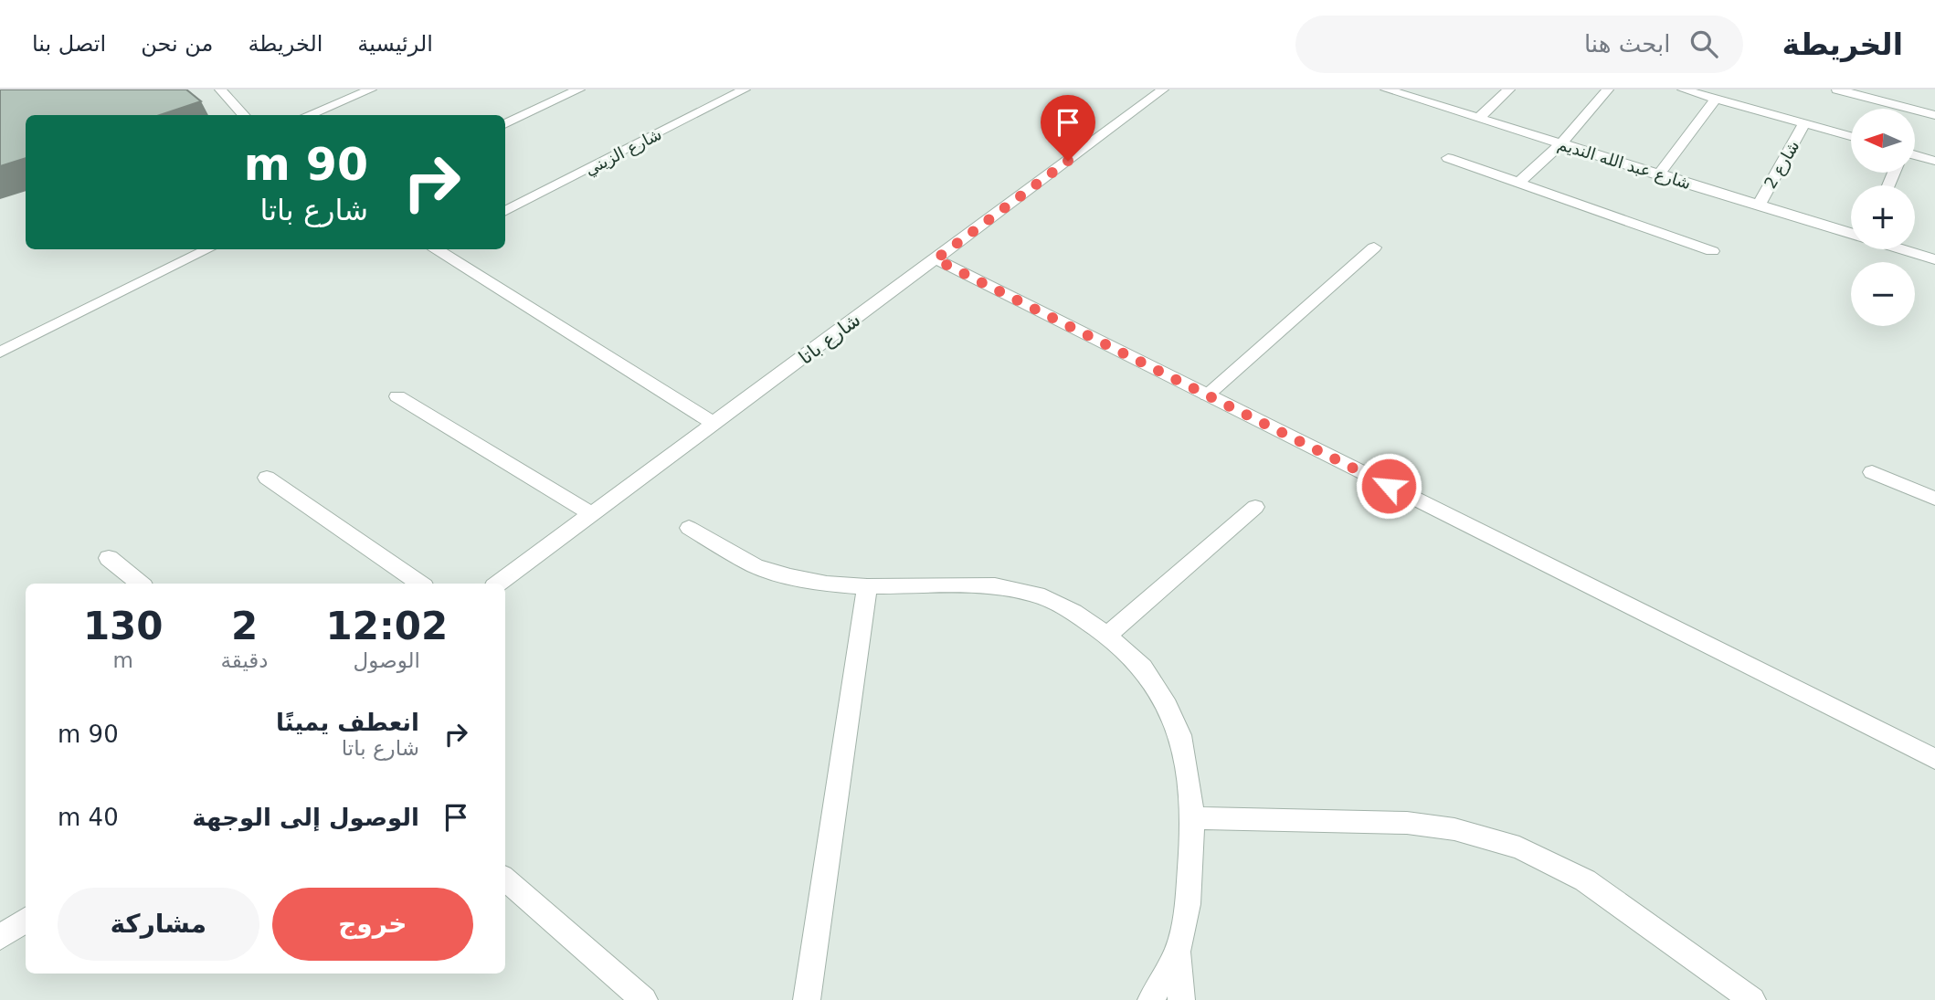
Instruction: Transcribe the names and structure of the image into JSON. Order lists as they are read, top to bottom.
{
  "streets": {
    "street": [
      "شارع الزيني",
      "شارع عبد الله النديم",
      "شارع 2",
      "شارع باتا"
    ]
  },
  "crossings": [
    ["شارع عبد الله النديم", "شارع 2"]
  ],
  "north": "left",
  "page": {
    "header": "الخريطة",
    "search": "ابحث هنا",
    "nav": [
      "الرئيسية",
      "الخريطة",
      "من نحن",
      "اتصل بنا"
    ],
    "map_buttons": ["+", "−"],
    "turn": ["90 m", "شارع باتا"],
    "eta": [
      "12:02",
      "الوصول",
      "2",
      "دقيقة",
      "130",
      "m"
    ],
    "list": [
      {
        "name": "انعطف يمينًا",
        "note": "شارع باتا",
        "value": "90 m"
      },
      {
        "name": "الوصول إلى الوجهة",
        "value": "40 m"
      }
    ],
    "buttons": ["خروج", "مشاركة"]
  }
}
